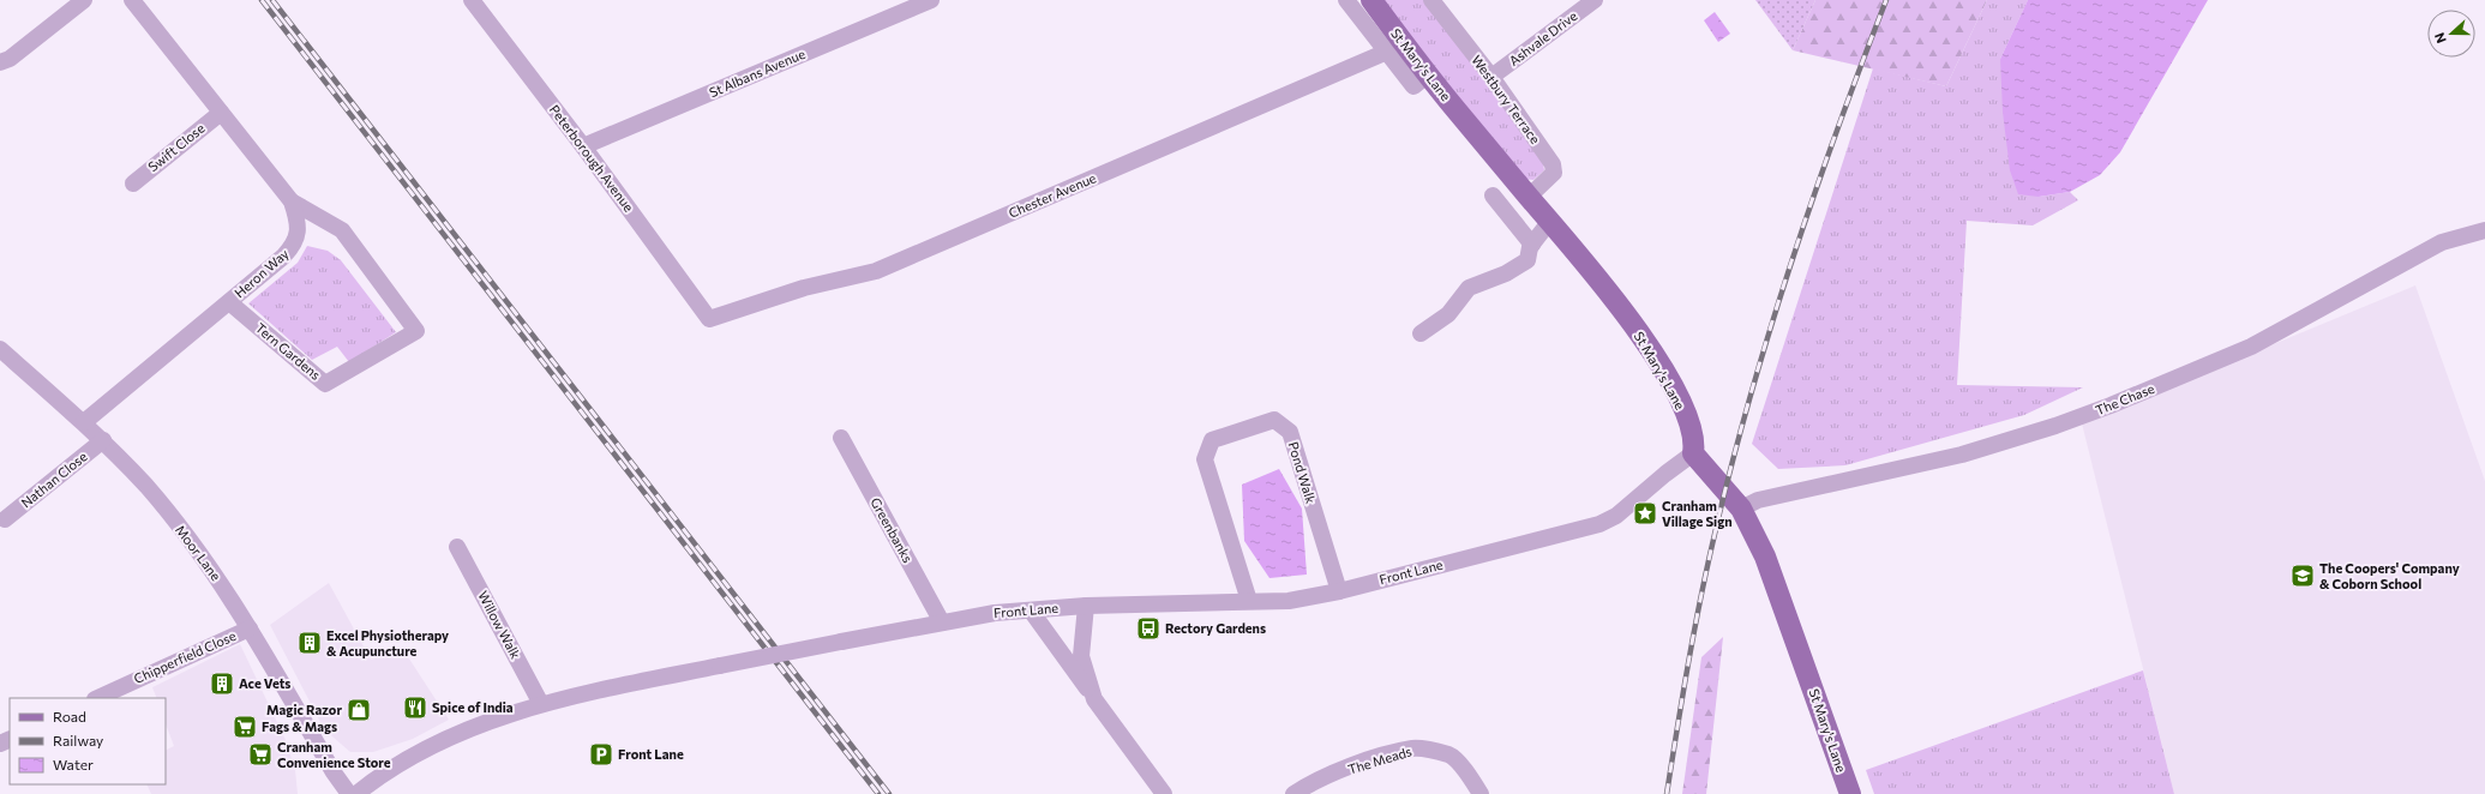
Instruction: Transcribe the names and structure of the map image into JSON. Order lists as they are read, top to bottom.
{
  "streets": {
    "main road": ["St Mary's Lane"],
    "street": [
      "Ashvale Drive",
      "St Albans Avenue",
      "Westbury Terrace",
      "Swift Close",
      "Peterborough Avenue",
      "Chester Avenue",
      "Heron Way",
      "Tern Gardens",
      "The Chase",
      "Pond Walk",
      "Nathan Close",
      "Greenbanks",
      "Moor Lane",
      "Front Lane",
      "Willow Walk",
      "Chipperfield Close",
      "The Meads"
    ]
  },
  "crossings": [
    ["Ashvale Drive", "Westbury Terrace"],
    ["St Mary's Lane", "Westbury Terrace"],
    ["St Mary's Lane", "The Chase"],
    ["St Mary's Lane", "Front Lane"],
    ["St Albans Avenue", "Peterborough Avenue"],
    ["Swift Close", "Heron Way"],
    ["Peterborough Avenue", "Chester Avenue"],
    ["Heron Way", "Tern Gardens"],
    ["Heron Way", "Moor Lane"],
    ["Pond Walk", "Front Lane"],
    ["Nathan Close", "Moor Lane"],
    ["Greenbanks", "Front Lane"],
    ["Moor Lane", "Chipperfield Close"],
    ["Front Lane", "Willow Walk"]
  ],
  "places": {
    "place": ["Cranham Village Sign"],
    "school or university": ["The Coopers' Company & Coborn School"],
    "bus stop": ["Rectory Gardens"],
    "building": ["Excel Physiotherapy & Acupuncture", "Ace Vets"],
    "restaurant": ["Spice of India"],
    "shop": ["Magic Razor"],
    "supermarket": ["Fags & Mags", "Cranham Convenience Store"],
    "parking": ["Front Lane"]
  },
  "legend": ["Road", "Railway", "Water"],
  "north": "left"
}
